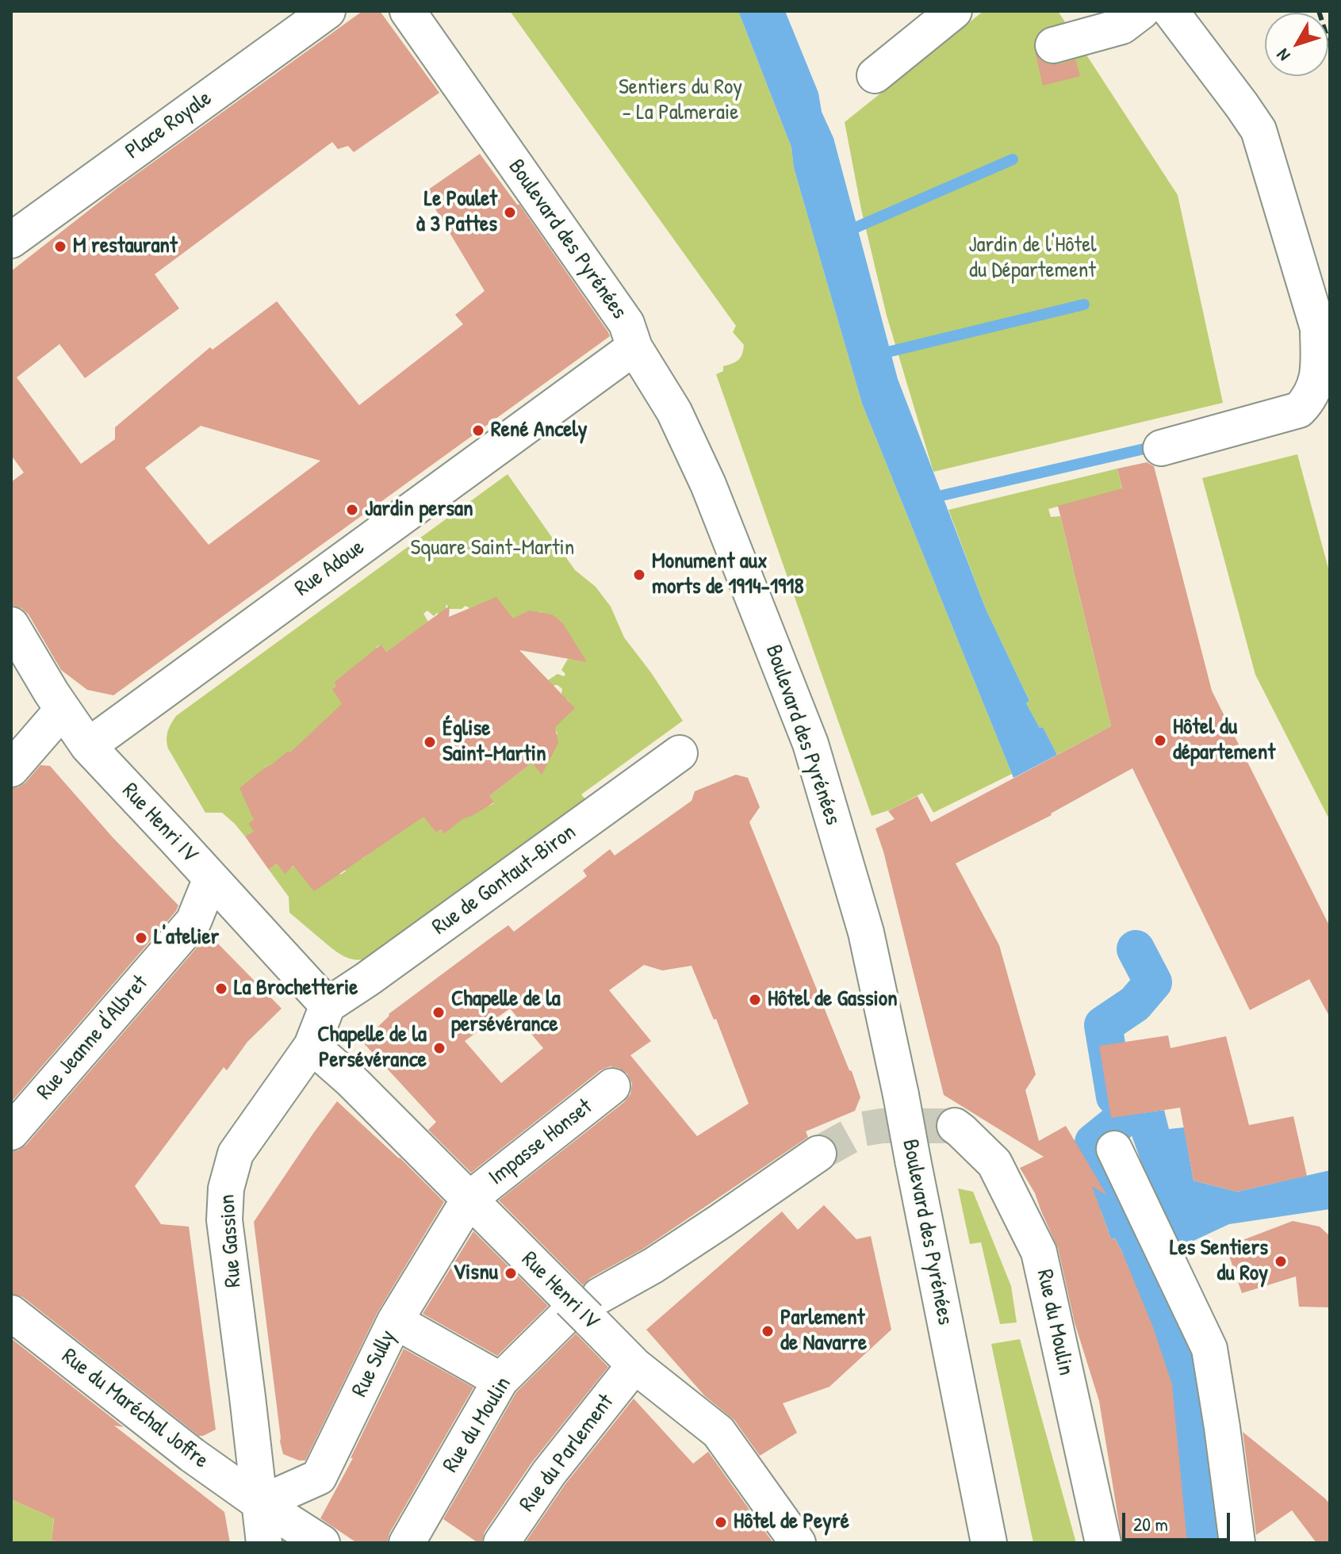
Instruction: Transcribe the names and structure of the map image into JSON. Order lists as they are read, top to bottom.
{
  "streets": {
    "street": [
      "Place Royale",
      "Boulevard des Pyrénées",
      "Rue Adoue",
      "Rue Henri IV",
      "Rue de Gontaut-Biron",
      "Rue Jeanne d'Albret",
      "Impasse Honset",
      "Rue Gassion",
      "Rue du Moulin",
      "Rue Sully",
      "Rue du Maréchal Joffre",
      "Rue du Parlement"
    ]
  },
  "crossings": [
    ["Boulevard des Pyrénées", "Rue Adoue"],
    ["Rue Adoue", "Rue Henri IV"],
    ["Rue Henri IV", "Rue de Gontaut-Biron"],
    ["Rue Henri IV", "Rue Jeanne d'Albret"],
    ["Rue Henri IV", "Impasse Honset"],
    ["Rue Henri IV", "Rue Gassion"],
    ["Rue Henri IV", "Rue du Moulin"],
    ["Rue Henri IV", "Rue Sully"],
    ["Rue Henri IV", "Rue du Parlement"],
    ["Rue de Gontaut-Biron", "Rue Gassion"],
    ["Impasse Honset", "Rue Sully"],
    ["Rue Gassion", "Rue Sully"],
    ["Rue Gassion", "Rue du Maréchal Joffre"],
    ["Rue Sully", "Rue du Maréchal Joffre"]
  ],
  "parks": ["Sentiers du Roy - La Palmeraie", "Jardin de l'Hôtel du Département", "Square Saint-Martin"],
  "places": [
    "Le Poulet à 3 Pattes",
    "M restaurant",
    "René Ancely",
    "Jardin persan",
    "Monument aux morts de 1914-1918",
    "Hôtel du département",
    "Église Saint-Martin",
    "L'atelier",
    "La Brochetterie",
    "Hôtel de Gassion",
    "Chapelle de la persévérance",
    "Chapelle de la Persévérance",
    "Les Sentiers du Roy",
    "Visnu",
    "Parlement de Navarre",
    "Hôtel de Peyré"
  ],
  "scale_bar": "20 m",
  "north": "bottom left"
}
